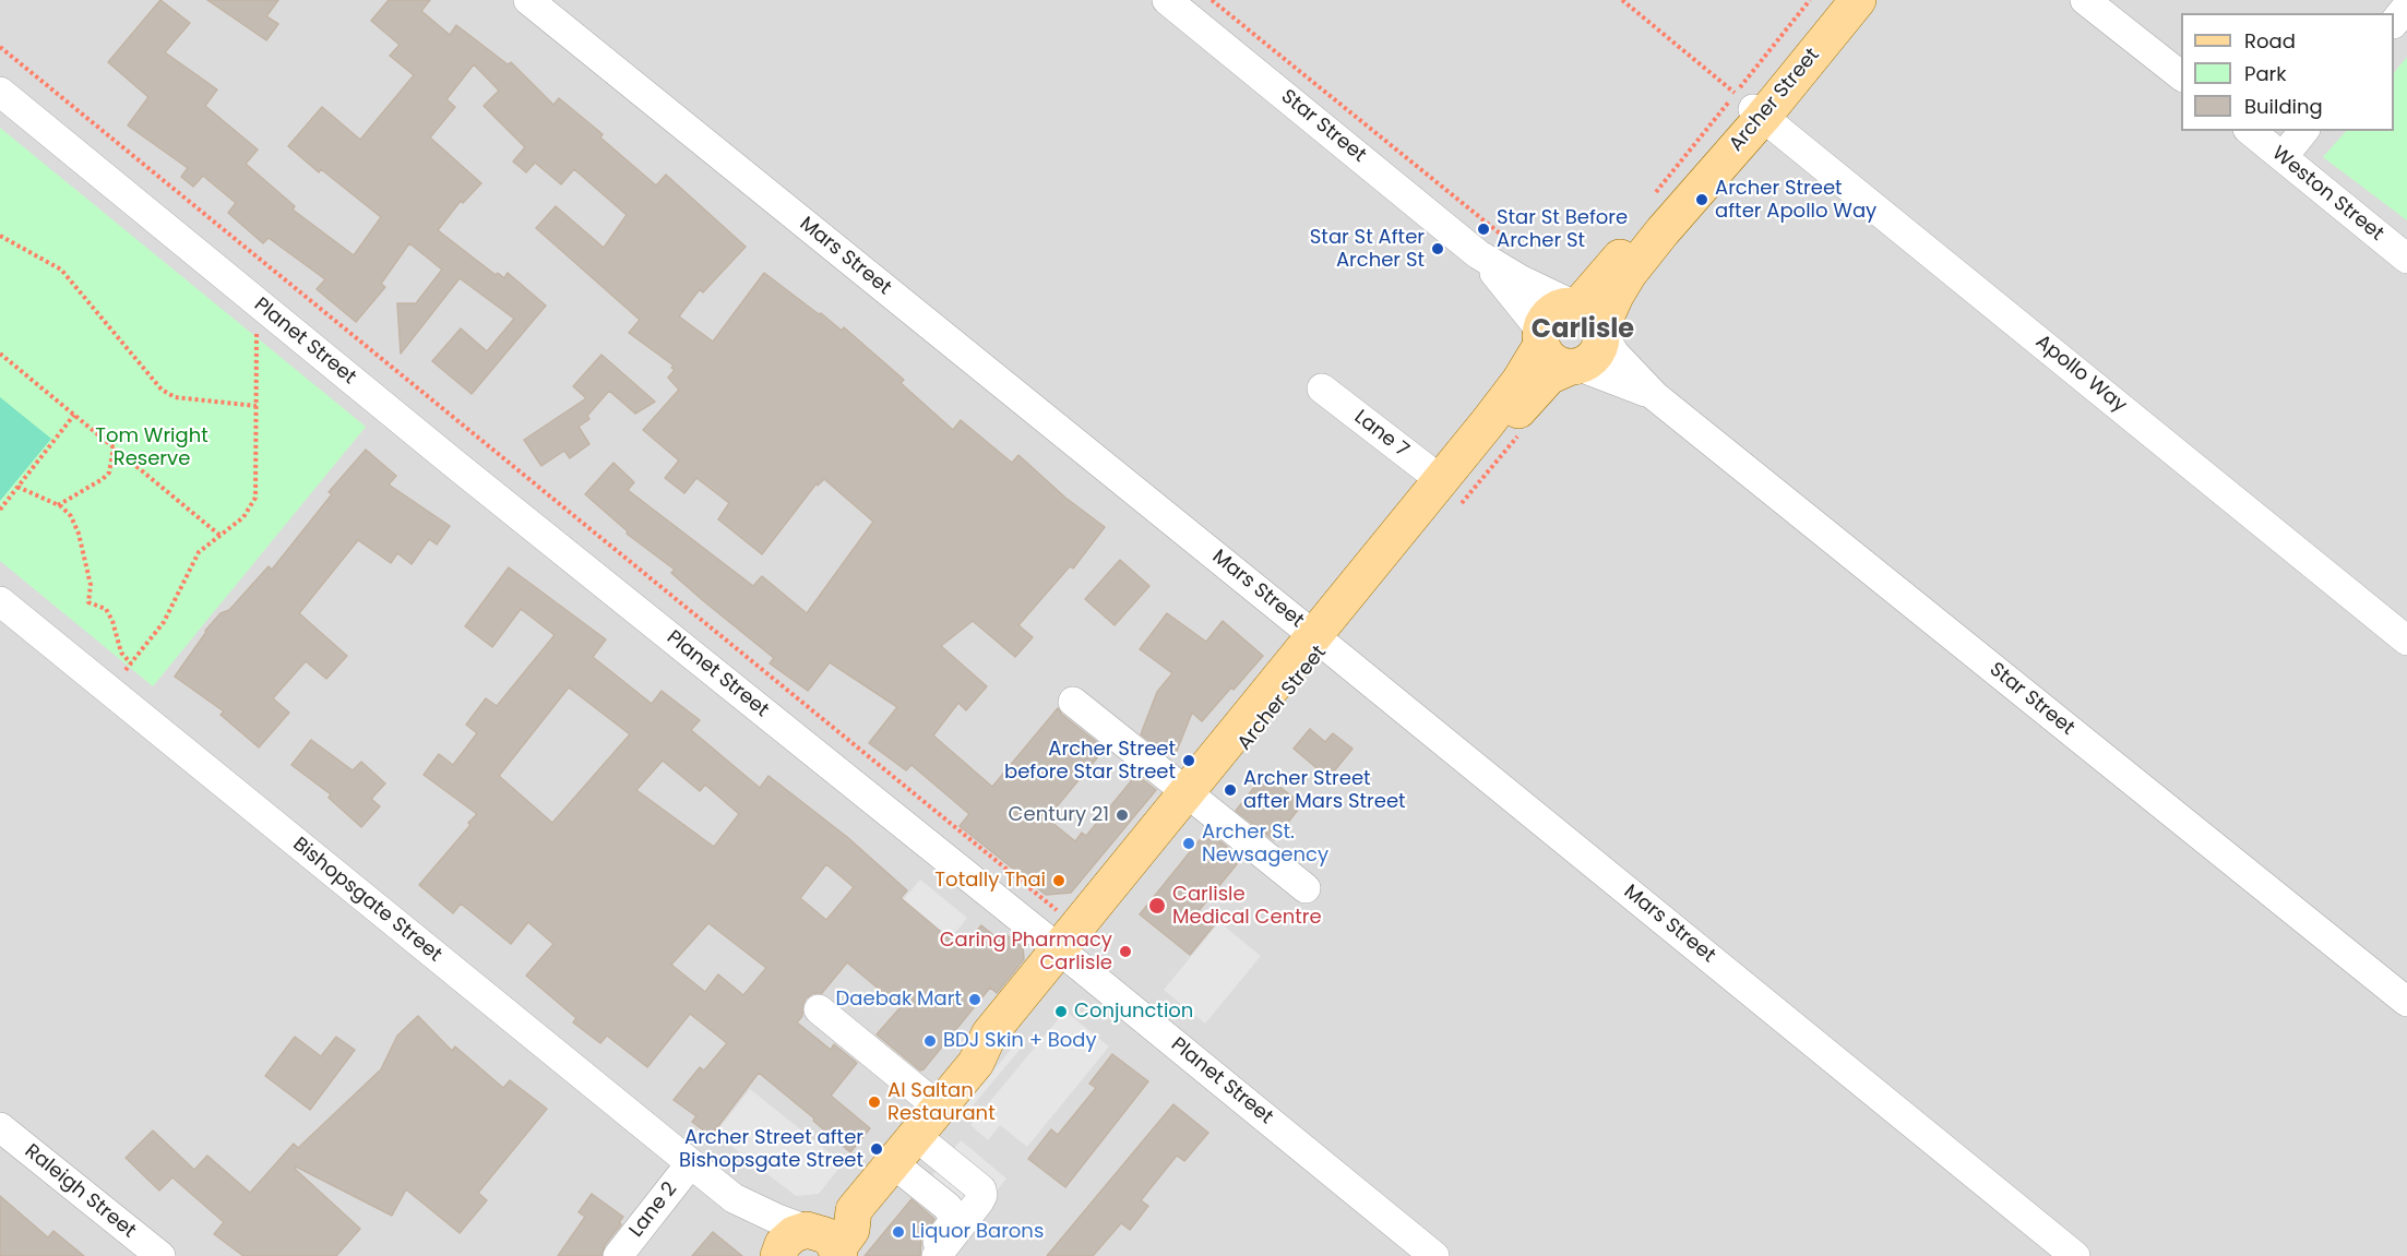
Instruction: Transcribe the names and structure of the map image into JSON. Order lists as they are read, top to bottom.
{
  "streets": {
    "main road": ["Archer Street"],
    "street": [
      "Star Street",
      "Weston Street",
      "Mars Street",
      "Planet Street",
      "Apollo Way",
      "Lane 7",
      "Bishopsgate Street",
      "Raleigh Street",
      "Lane 2"
    ]
  },
  "crossings": [
    ["Archer Street", "Star Street"],
    ["Archer Street", "Mars Street"],
    ["Archer Street", "Planet Street"],
    ["Archer Street", "Apollo Way"],
    ["Archer Street", "Lane 7"],
    ["Archer Street", "Bishopsgate Street"],
    ["Bishopsgate Street", "Lane 2"]
  ],
  "districts": ["Carlisle"],
  "parks": ["Tom Wright Reserve"],
  "places": [
    "Archer Street after Apollo Way",
    "Star St Before Archer St",
    "Star St After Archer St",
    "Archer Street before Star Street",
    "Archer Street after Mars Street",
    "Century 21",
    "Archer St. Newsagency",
    "Totally Thai",
    "Carlisle Medical Centre",
    "Caring Pharmacy Carlisle",
    "Daebak Mart",
    "Conjunction",
    "BDJ Skin + Body",
    "Al Saltan Restaurant",
    "Archer Street after Bishopsgate Street",
    "Liquor Barons"
  ],
  "legend": ["Road", "Park", "Building"]
}
